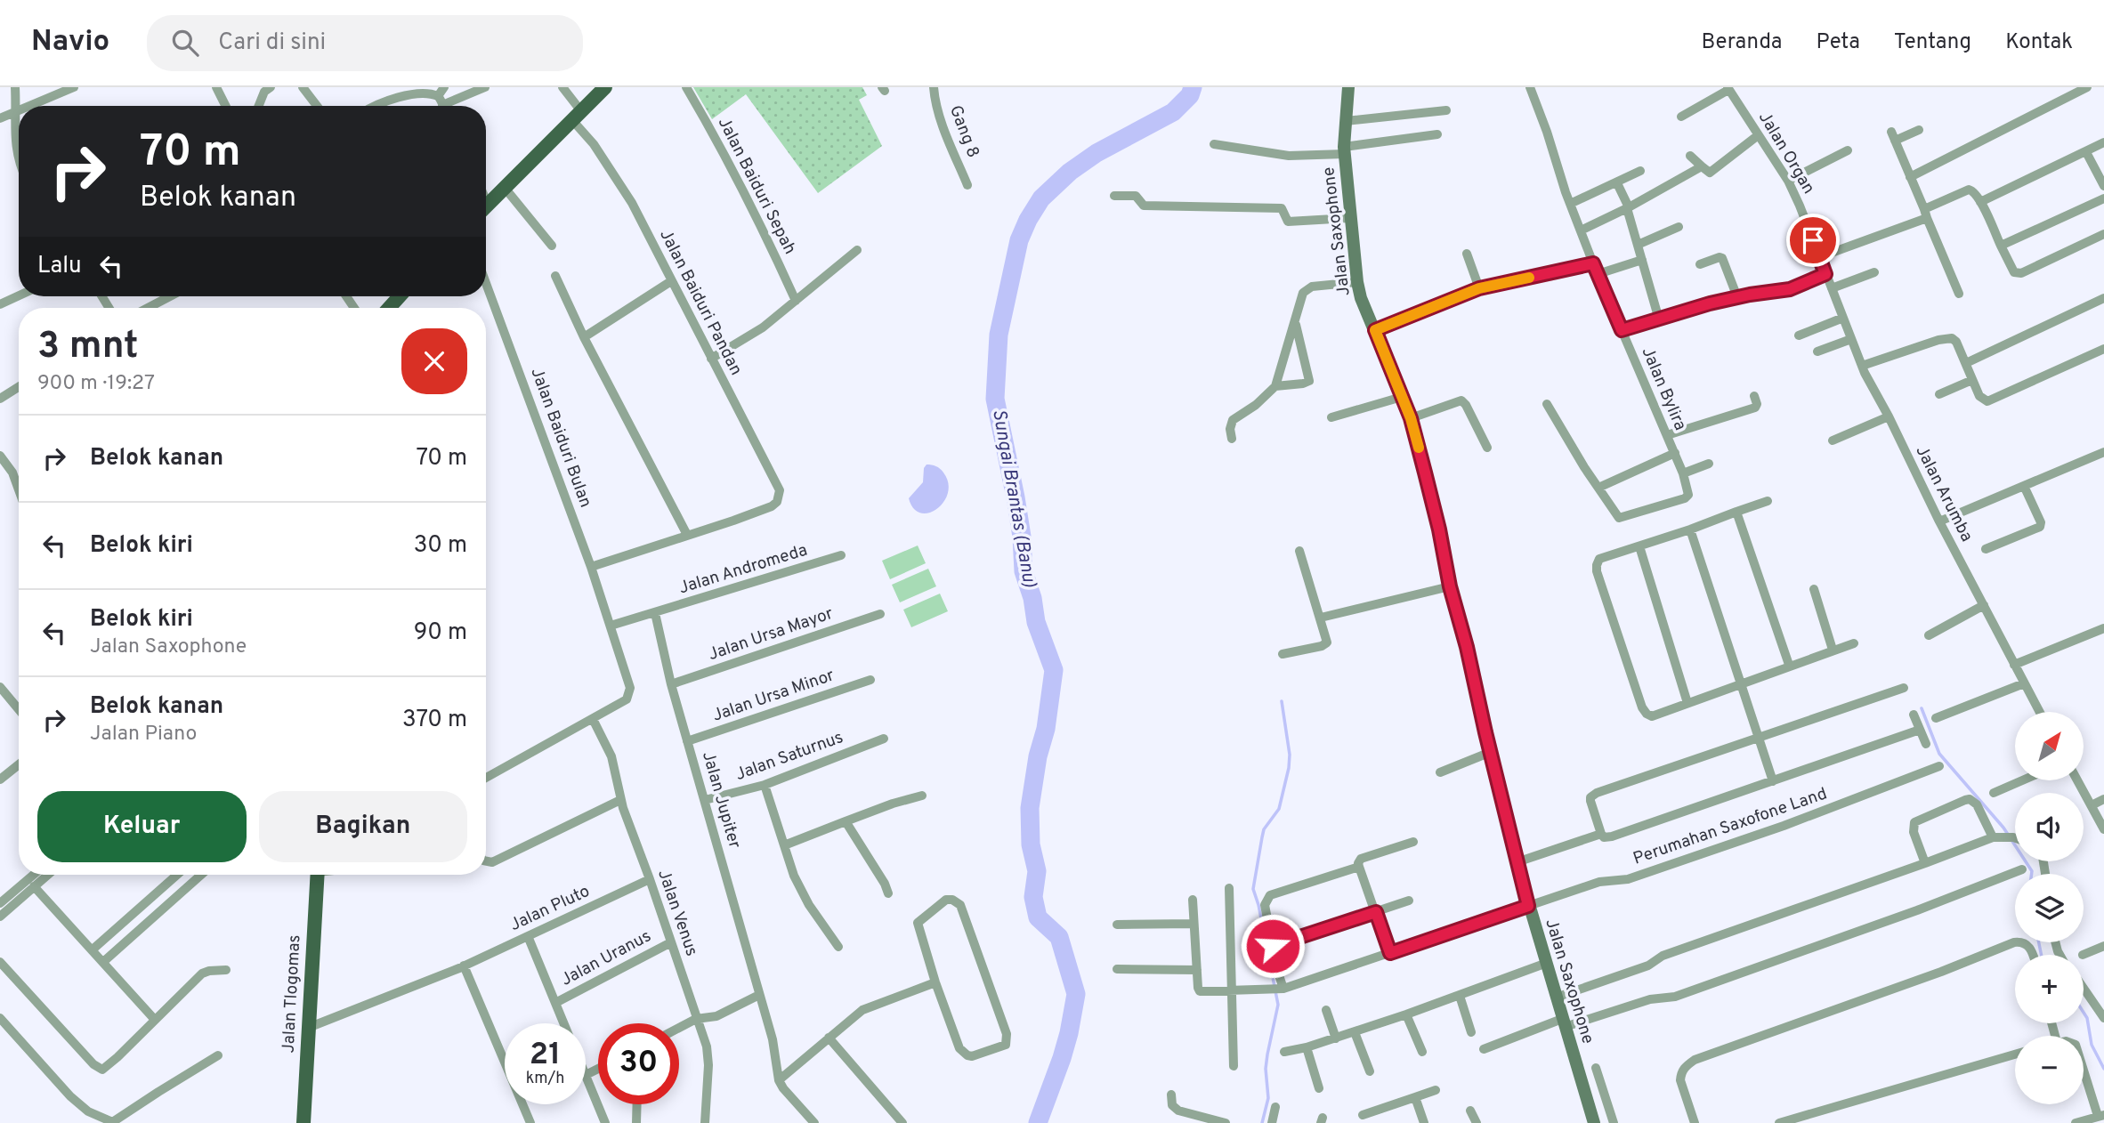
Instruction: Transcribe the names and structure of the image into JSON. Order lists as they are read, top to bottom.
{
  "streets": {
    "main road": ["Jalan Saxophone", "Jalan Tlogomas"],
    "street": [
      "Gang 8",
      "Jalan Organ",
      "Jalan Baiduri Sepah",
      "Jalan Baiduri Pandan",
      "Jalan Bylira",
      "Jalan Baiduri Bulan",
      "Jalan Arumba",
      "Jalan Andromeda",
      "Jalan Ursa Mayor",
      "Jalan Ursa Minor",
      "Jalan Saturnus",
      "Jalan Jupiter",
      "Perumahan Saxofone Land",
      "Jalan Pluto",
      "Jalan Venus",
      "Jalan Uranus"
    ]
  },
  "crossings": [
    ["Jalan Organ", "Jalan Arumba"],
    ["Jalan Saxophone", "Perumahan Saxofone Land"],
    ["Jalan Baiduri Bulan", "Jalan Venus"],
    ["Jalan Andromeda", "Jalan Jupiter"],
    ["Jalan Ursa Mayor", "Jalan Jupiter"],
    ["Jalan Ursa Minor", "Jalan Jupiter"],
    ["Jalan Saturnus", "Jalan Jupiter"],
    ["Jalan Pluto", "Jalan Venus"],
    ["Jalan Pluto", "Jalan Tlogomas"],
    ["Jalan Venus", "Jalan Uranus"]
  ],
  "water": ["Sungai Brantas (Banu)"],
  "north": "top right",
  "page": {
    "header": "Navio",
    "search": "Cari di sini",
    "nav": [
      "Beranda",
      "Peta",
      "Tentang",
      "Kontak"
    ],
    "turn": ["70 m", "Belok kanan"],
    "then": "Lalu",
    "heading": ["3 mnt", "900 m · 19:27"],
    "list": [
      {
        "name": "Belok kanan",
        "value": "70 m"
      },
      {
        "name": "Belok kiri",
        "value": "30 m"
      },
      {
        "name": "Belok kiri",
        "note": "Jalan Saxophone",
        "value": "90 m"
      },
      {
        "name": "Belok kanan",
        "note": "Jalan Piano",
        "value": "370 m"
      }
    ],
    "map_buttons": ["+", "−"],
    "buttons": ["Keluar", "Bagikan"],
    "speed": "21 km/h",
    "limit": "30"
  }
}
